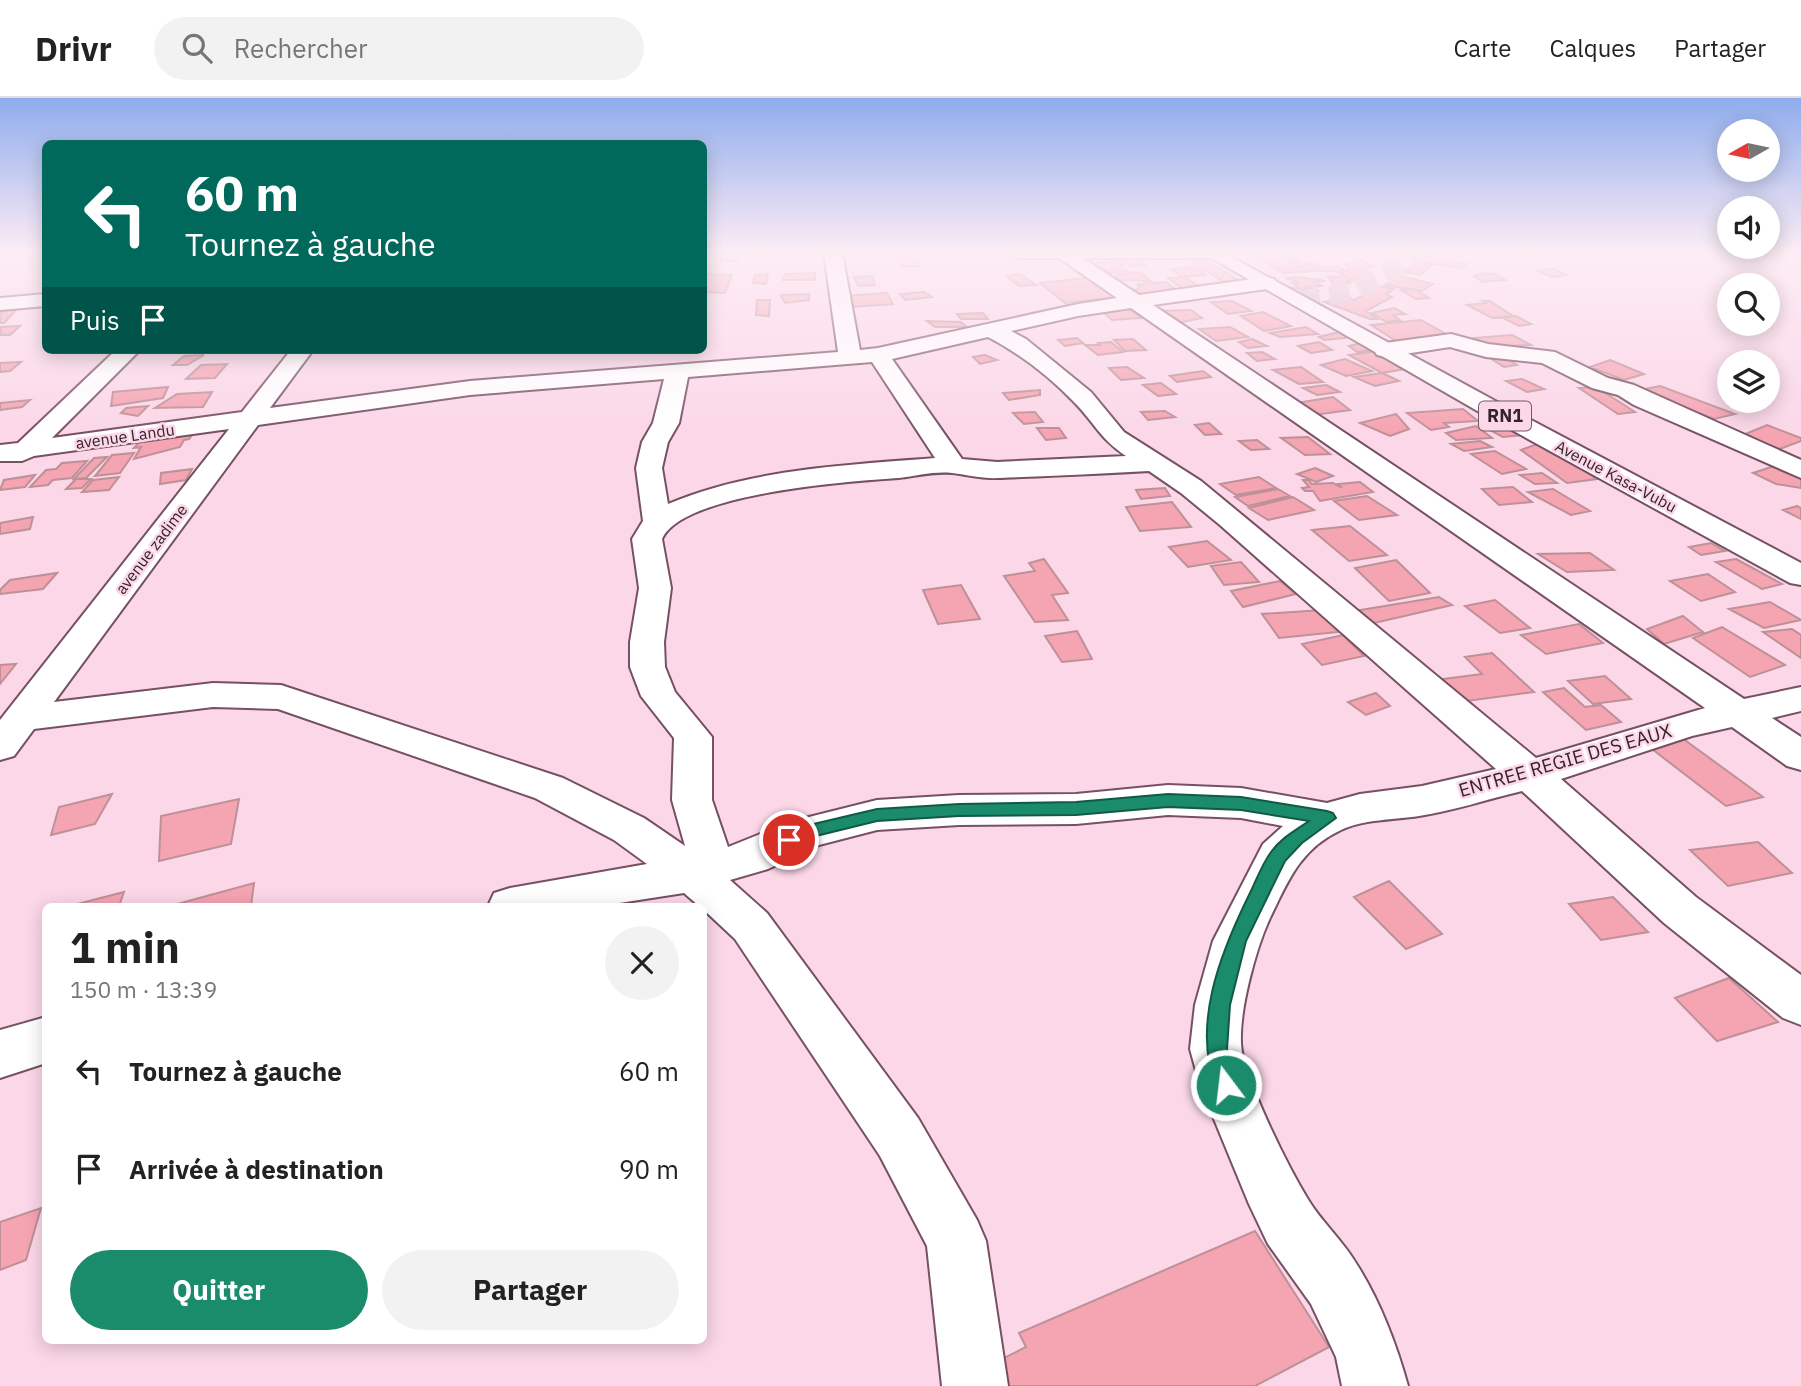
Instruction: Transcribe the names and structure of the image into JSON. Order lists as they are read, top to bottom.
{
  "streets": {
    "main road": [
      "RN1",
      "avenue Landu",
      "Avenue Kasa-Vubu",
      "avenue zadime",
      "ENTREE REGIE DES EAUX"
    ]
  },
  "crossings": [
    ["avenue Landu", "avenue zadime"]
  ],
  "north": "left",
  "page": {
    "header": "Drivr",
    "search": "Rechercher",
    "nav": ["Carte", "Calques", "Partager"],
    "turn": ["60 m", "Tournez à gauche"],
    "then": "Puis",
    "heading": ["1 min", "150 m · 13:39"],
    "list": [
      {
        "name": "Tournez à gauche",
        "value": "60 m"
      },
      {
        "name": "Arrivée à destination",
        "value": "90 m"
      }
    ],
    "buttons": ["Quitter", "Partager"]
  }
}
